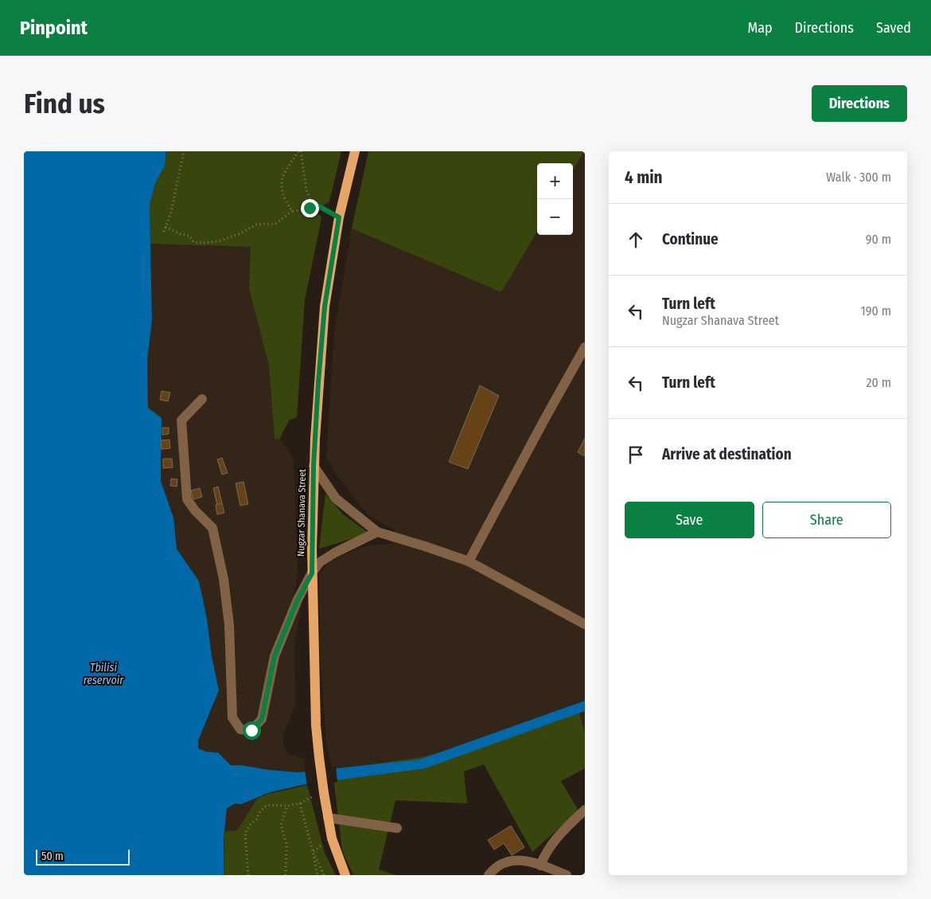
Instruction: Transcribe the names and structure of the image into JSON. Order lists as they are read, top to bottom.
{
  "streets": {
    "main road": ["Nugzar Shanava Street"]
  },
  "water": ["Tbilisi reservoir"],
  "scale_bar": "50 m",
  "page": {
    "header": "Pinpoint",
    "nav": ["Map", "Directions", "Saved"],
    "buttons": [
      "Directions",
      ["Save", "Share"]
    ],
    "title": "Find us",
    "heading": ["4 min", "Walk · 300 m"],
    "map_buttons": ["+", "−"],
    "list": [
      ["Continue", "90 m"],
      ["Turn left", "Nugzar Shanava Street", "190 m"],
      ["Turn left", "20 m"],
      "Arrive at destination"
    ],
    "scale": "50 m"
  }
}
